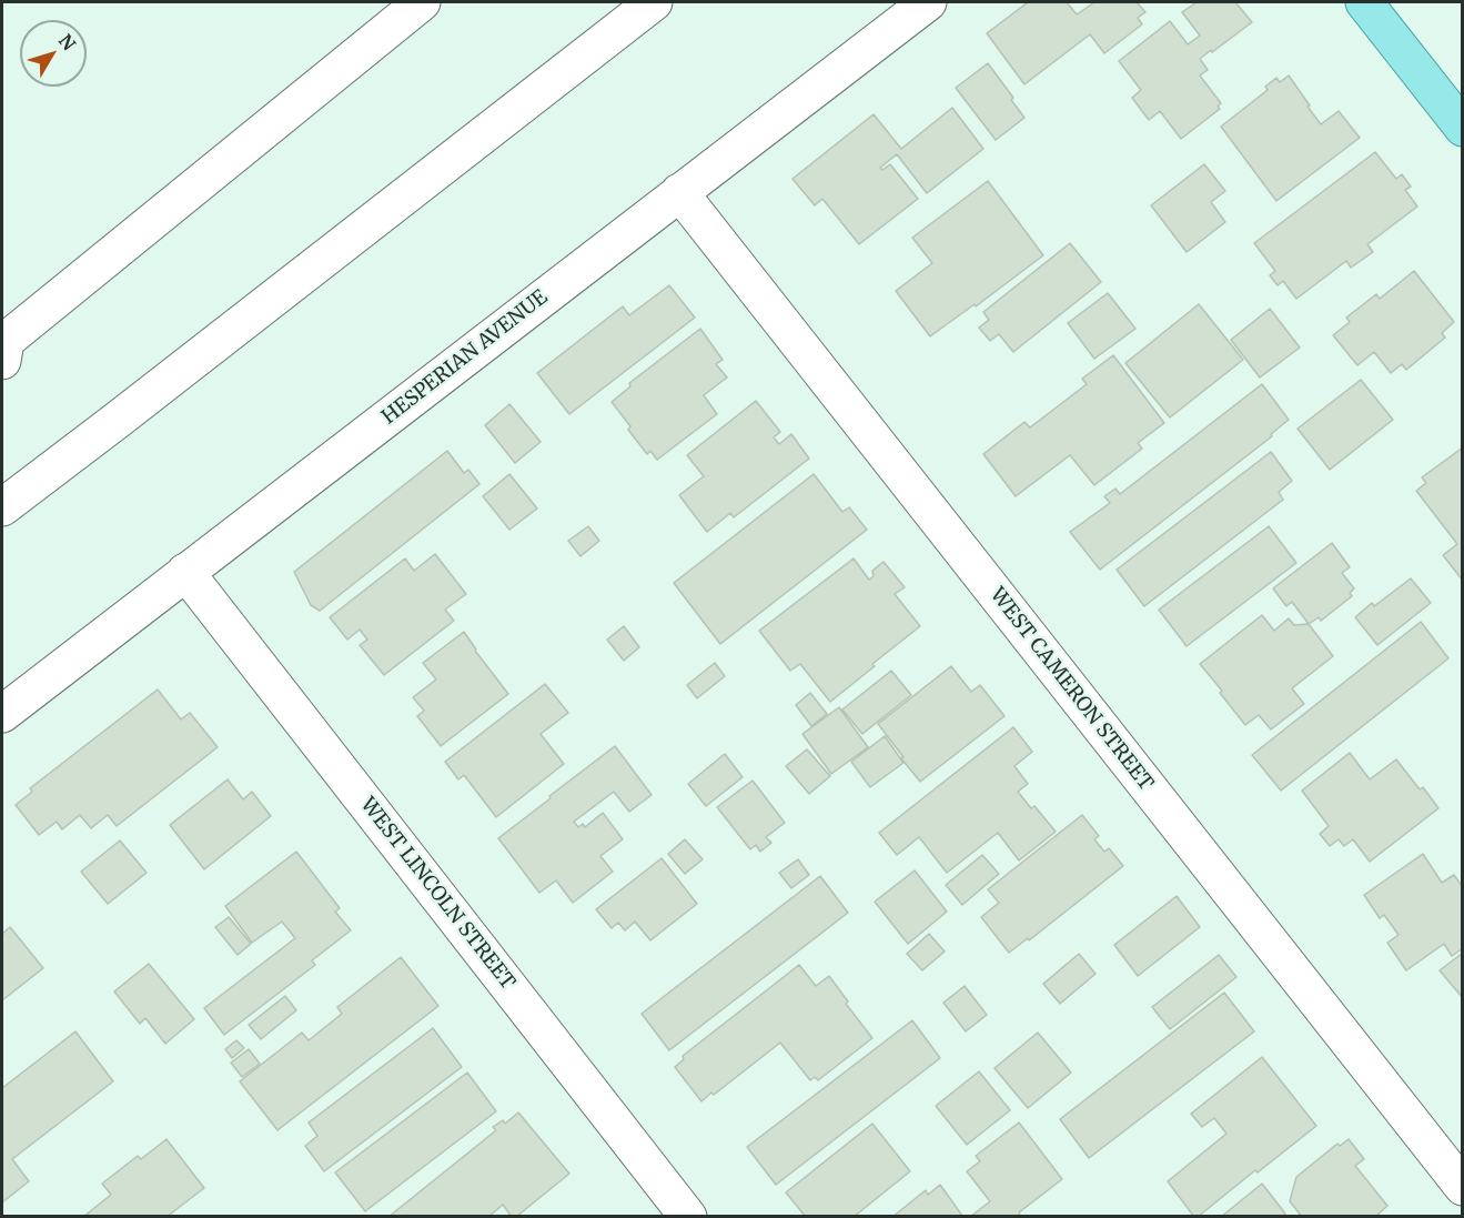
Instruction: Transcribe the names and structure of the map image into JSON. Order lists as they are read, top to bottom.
{
  "streets": {
    "street": ["HESPERIAN AVENUE", "WEST CAMERON STREET", "WEST LINCOLN STREET"]
  },
  "crossings": [
    ["HESPERIAN AVENUE", "WEST CAMERON STREET"],
    ["HESPERIAN AVENUE", "WEST LINCOLN STREET"]
  ],
  "north": "top right"
}
